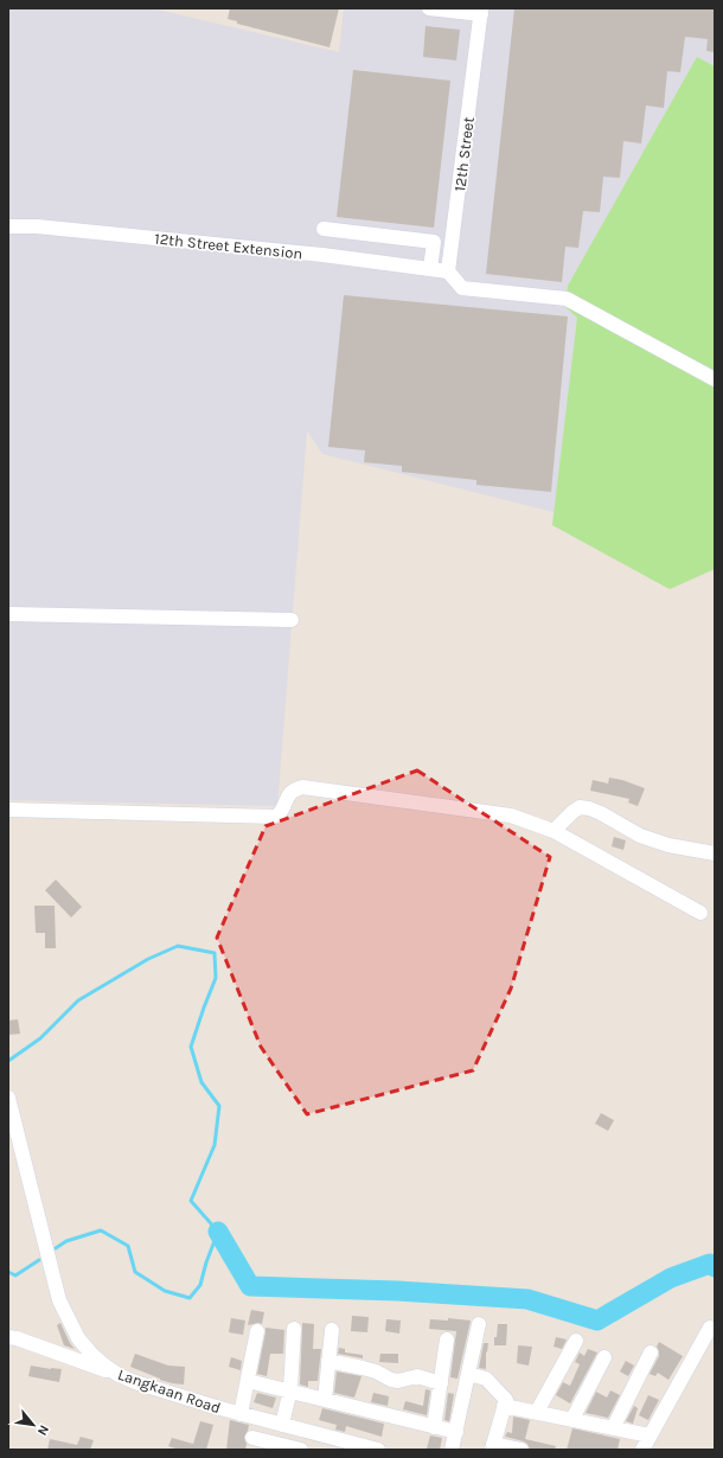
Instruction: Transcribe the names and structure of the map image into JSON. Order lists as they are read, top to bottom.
{
  "streets": {
    "street": ["12th Street", "12th Street Extension", "Langkaan Road"]
  },
  "crossings": [
    ["12th Street", "12th Street Extension"]
  ],
  "north": "bottom right"
}
